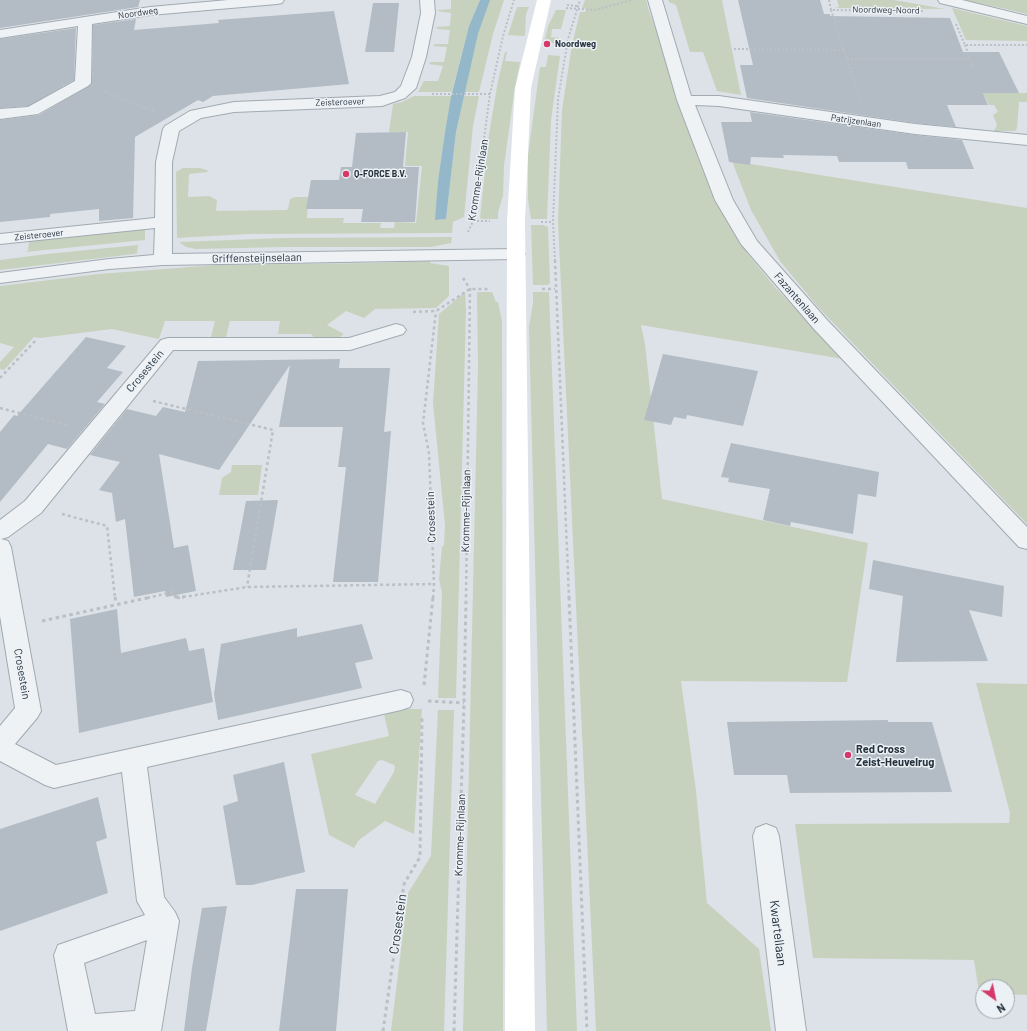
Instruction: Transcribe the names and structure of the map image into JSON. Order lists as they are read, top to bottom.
{
  "streets": {
    "street": [
      "Noordweg",
      "Zeisteroever",
      "Patrijzenlaan",
      "Griffensteijnselaan",
      "Fazantenlaan",
      "Crosestein",
      "Kwartellaan"
    ],
    "path": ["Noordweg-Noord", "Kromme-Rijnlaan"]
  },
  "crossings": [
    ["Patrijzenlaan", "Fazantenlaan"],
    ["Kromme-Rijnlaan", "Griffensteijnselaan"]
  ],
  "places": ["Noordweg", "Q-FORCE B.V.", "Red Cross Zeist-Heuvelrug"],
  "north": "bottom right"
}
